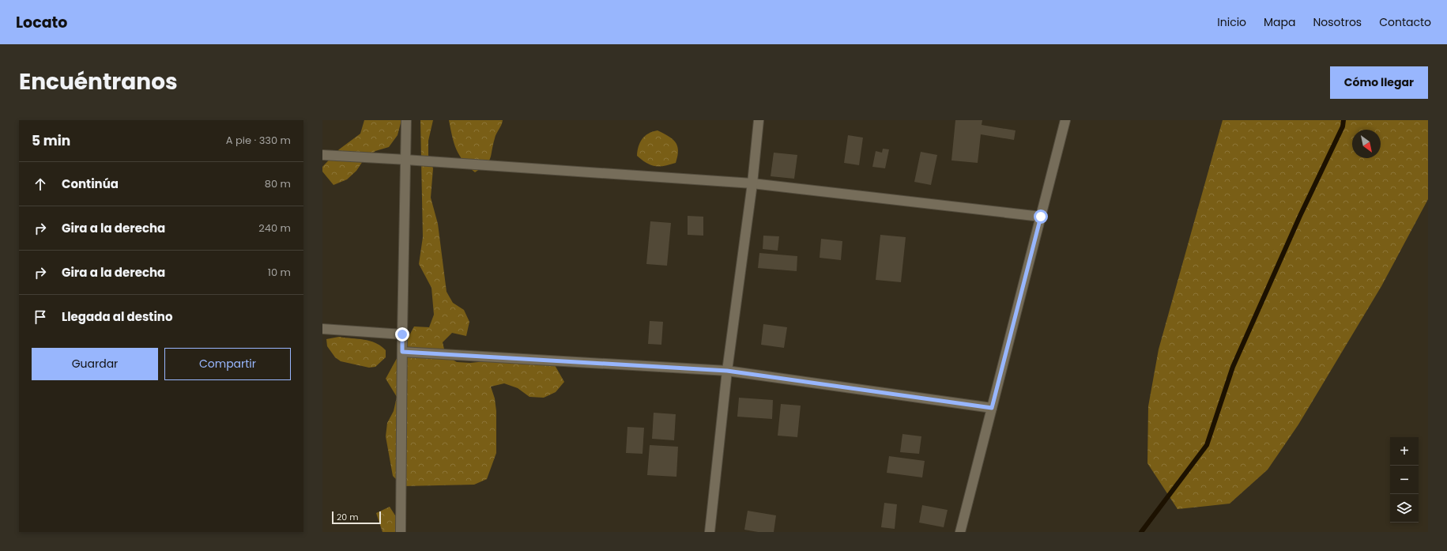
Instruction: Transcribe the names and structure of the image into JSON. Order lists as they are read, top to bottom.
{
  "scale_bar": "20 m",
  "north": "bottom right",
  "page": {
    "header": "Locato",
    "nav": [
      "Inicio",
      "Mapa",
      "Nosotros",
      "Contacto"
    ],
    "title": "Encuéntranos",
    "buttons": [
      "Cómo llegar",
      ["Guardar", "Compartir"]
    ],
    "heading": ["5 min", "A pie · 330 m"],
    "list": [
      ["Continúa", "80 m"],
      ["Gira a la derecha", "240 m"],
      ["Gira a la derecha", "10 m"],
      "Llegada al destino"
    ],
    "map_buttons": ["+", "−"],
    "scale": "20 m"
  }
}
